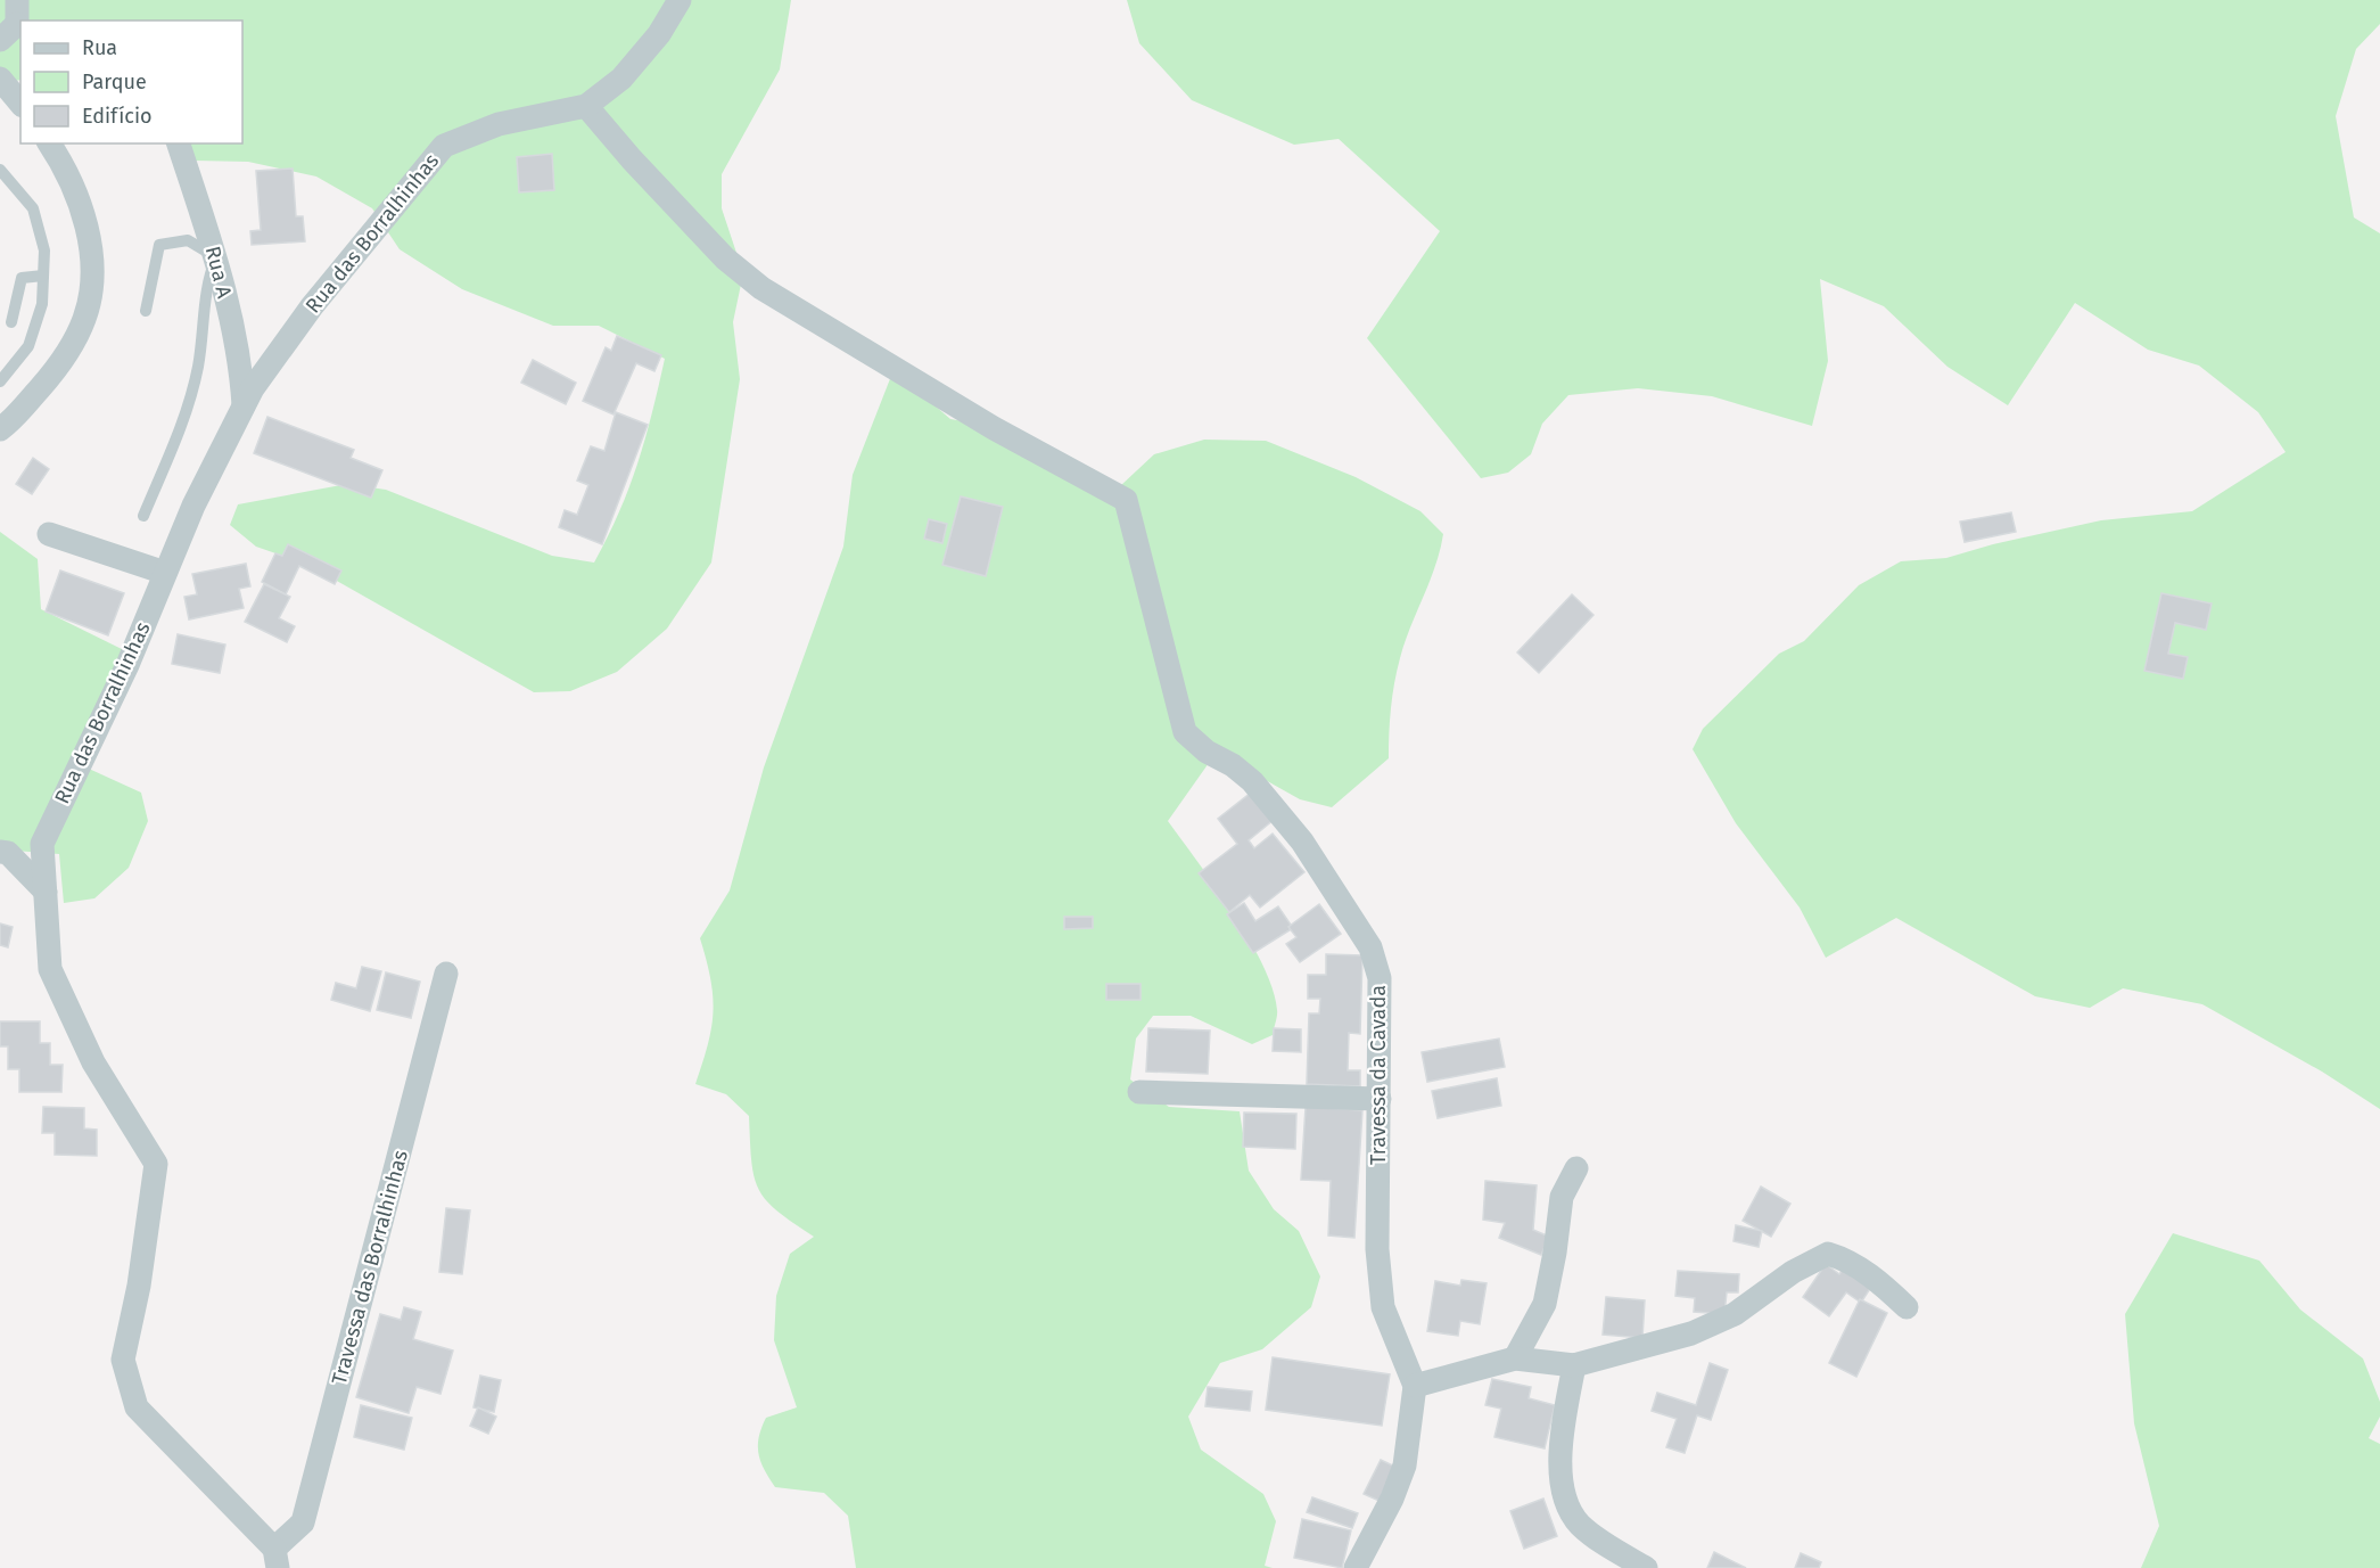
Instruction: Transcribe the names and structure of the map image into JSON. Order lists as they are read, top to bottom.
{
  "streets": {
    "street": [
      "Rua das Borralhinhas",
      "Rua A",
      "Travessa da Cavada",
      "Travessa das Borralhinhas"
    ]
  },
  "crossings": [
    ["Rua das Borralhinhas", "Rua A"],
    ["Rua das Borralhinhas", "Travessa da Cavada"],
    ["Rua das Borralhinhas", "Travessa das Borralhinhas"]
  ],
  "legend": ["Rua", "Parque", "Edifício"]
}
